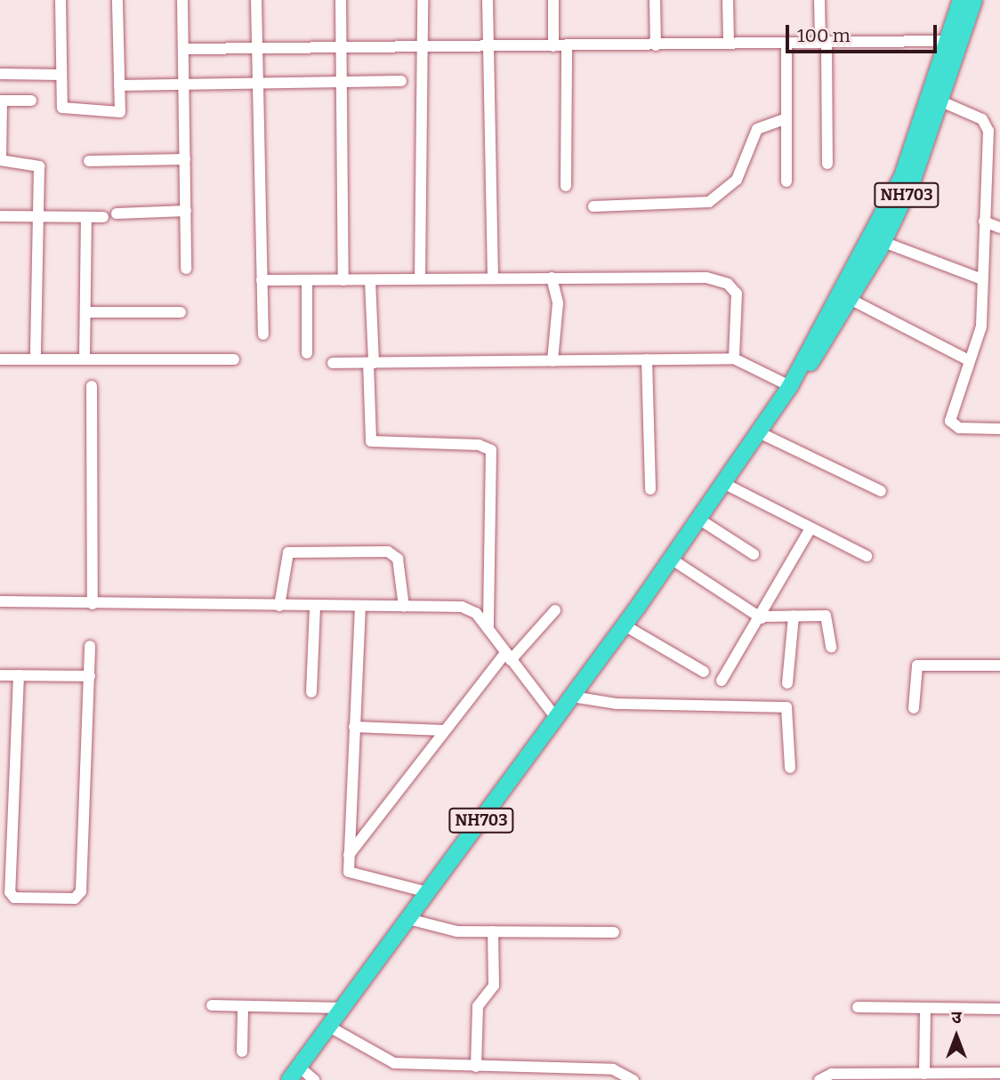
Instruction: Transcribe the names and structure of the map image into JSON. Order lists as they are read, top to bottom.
{
  "streets": {
    "highway": ["NH703"]
  },
  "scale_bar": "100 m",
  "north": "top"
}
